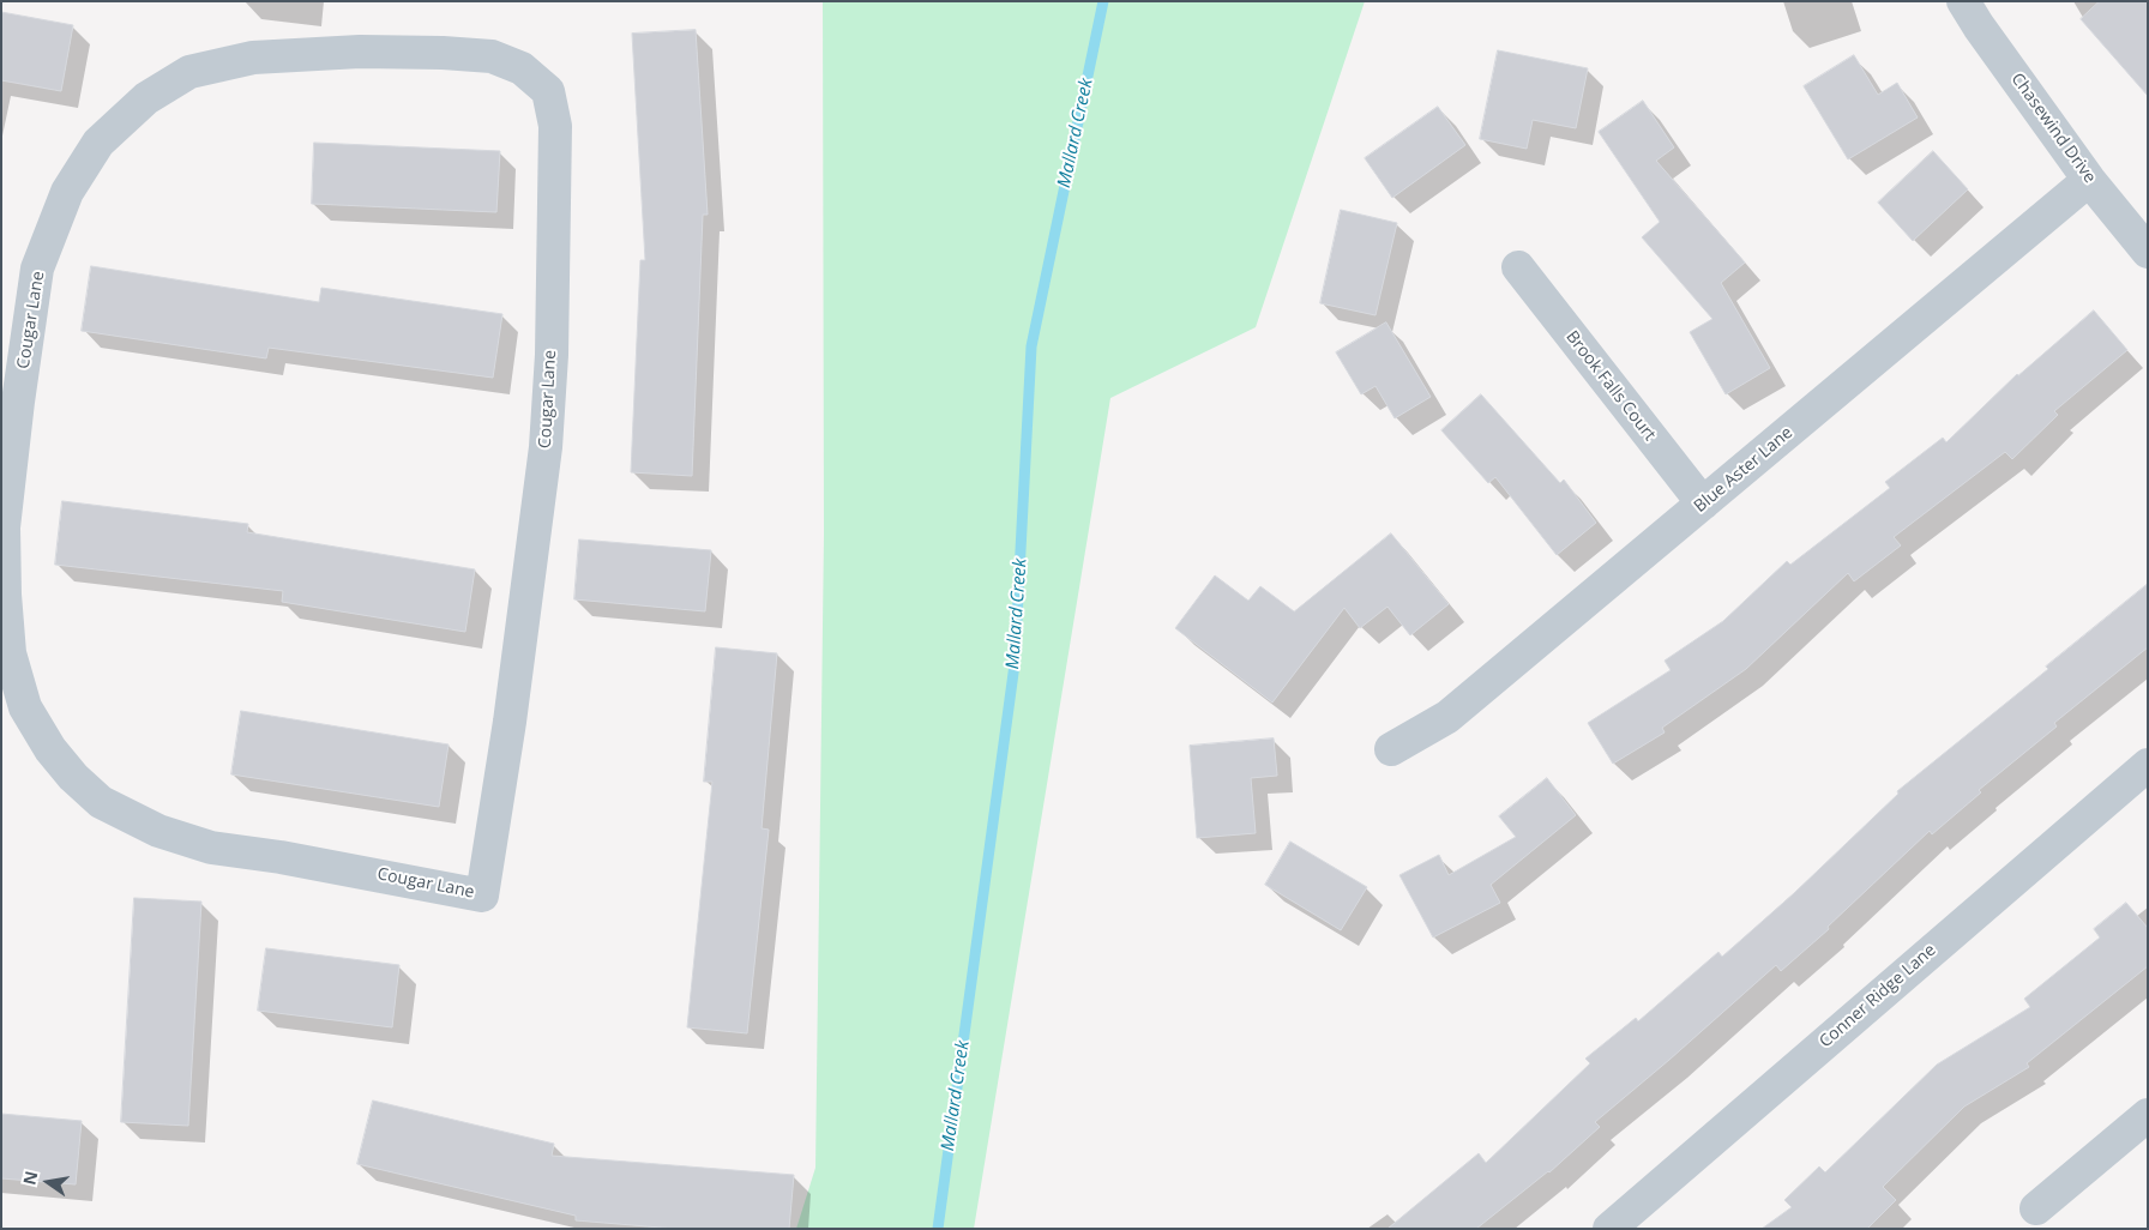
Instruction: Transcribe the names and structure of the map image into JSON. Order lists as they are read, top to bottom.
{
  "streets": {
    "street": [
      "Chasewind Drive",
      "Cougar Lane",
      "Brook Falls Court",
      "Blue Aster Lane",
      "Conner Ridge Lane"
    ]
  },
  "crossings": [
    ["Chasewind Drive", "Blue Aster Lane"],
    ["Brook Falls Court", "Blue Aster Lane"]
  ],
  "water": ["Mallard Creek"],
  "north": "left"
}
